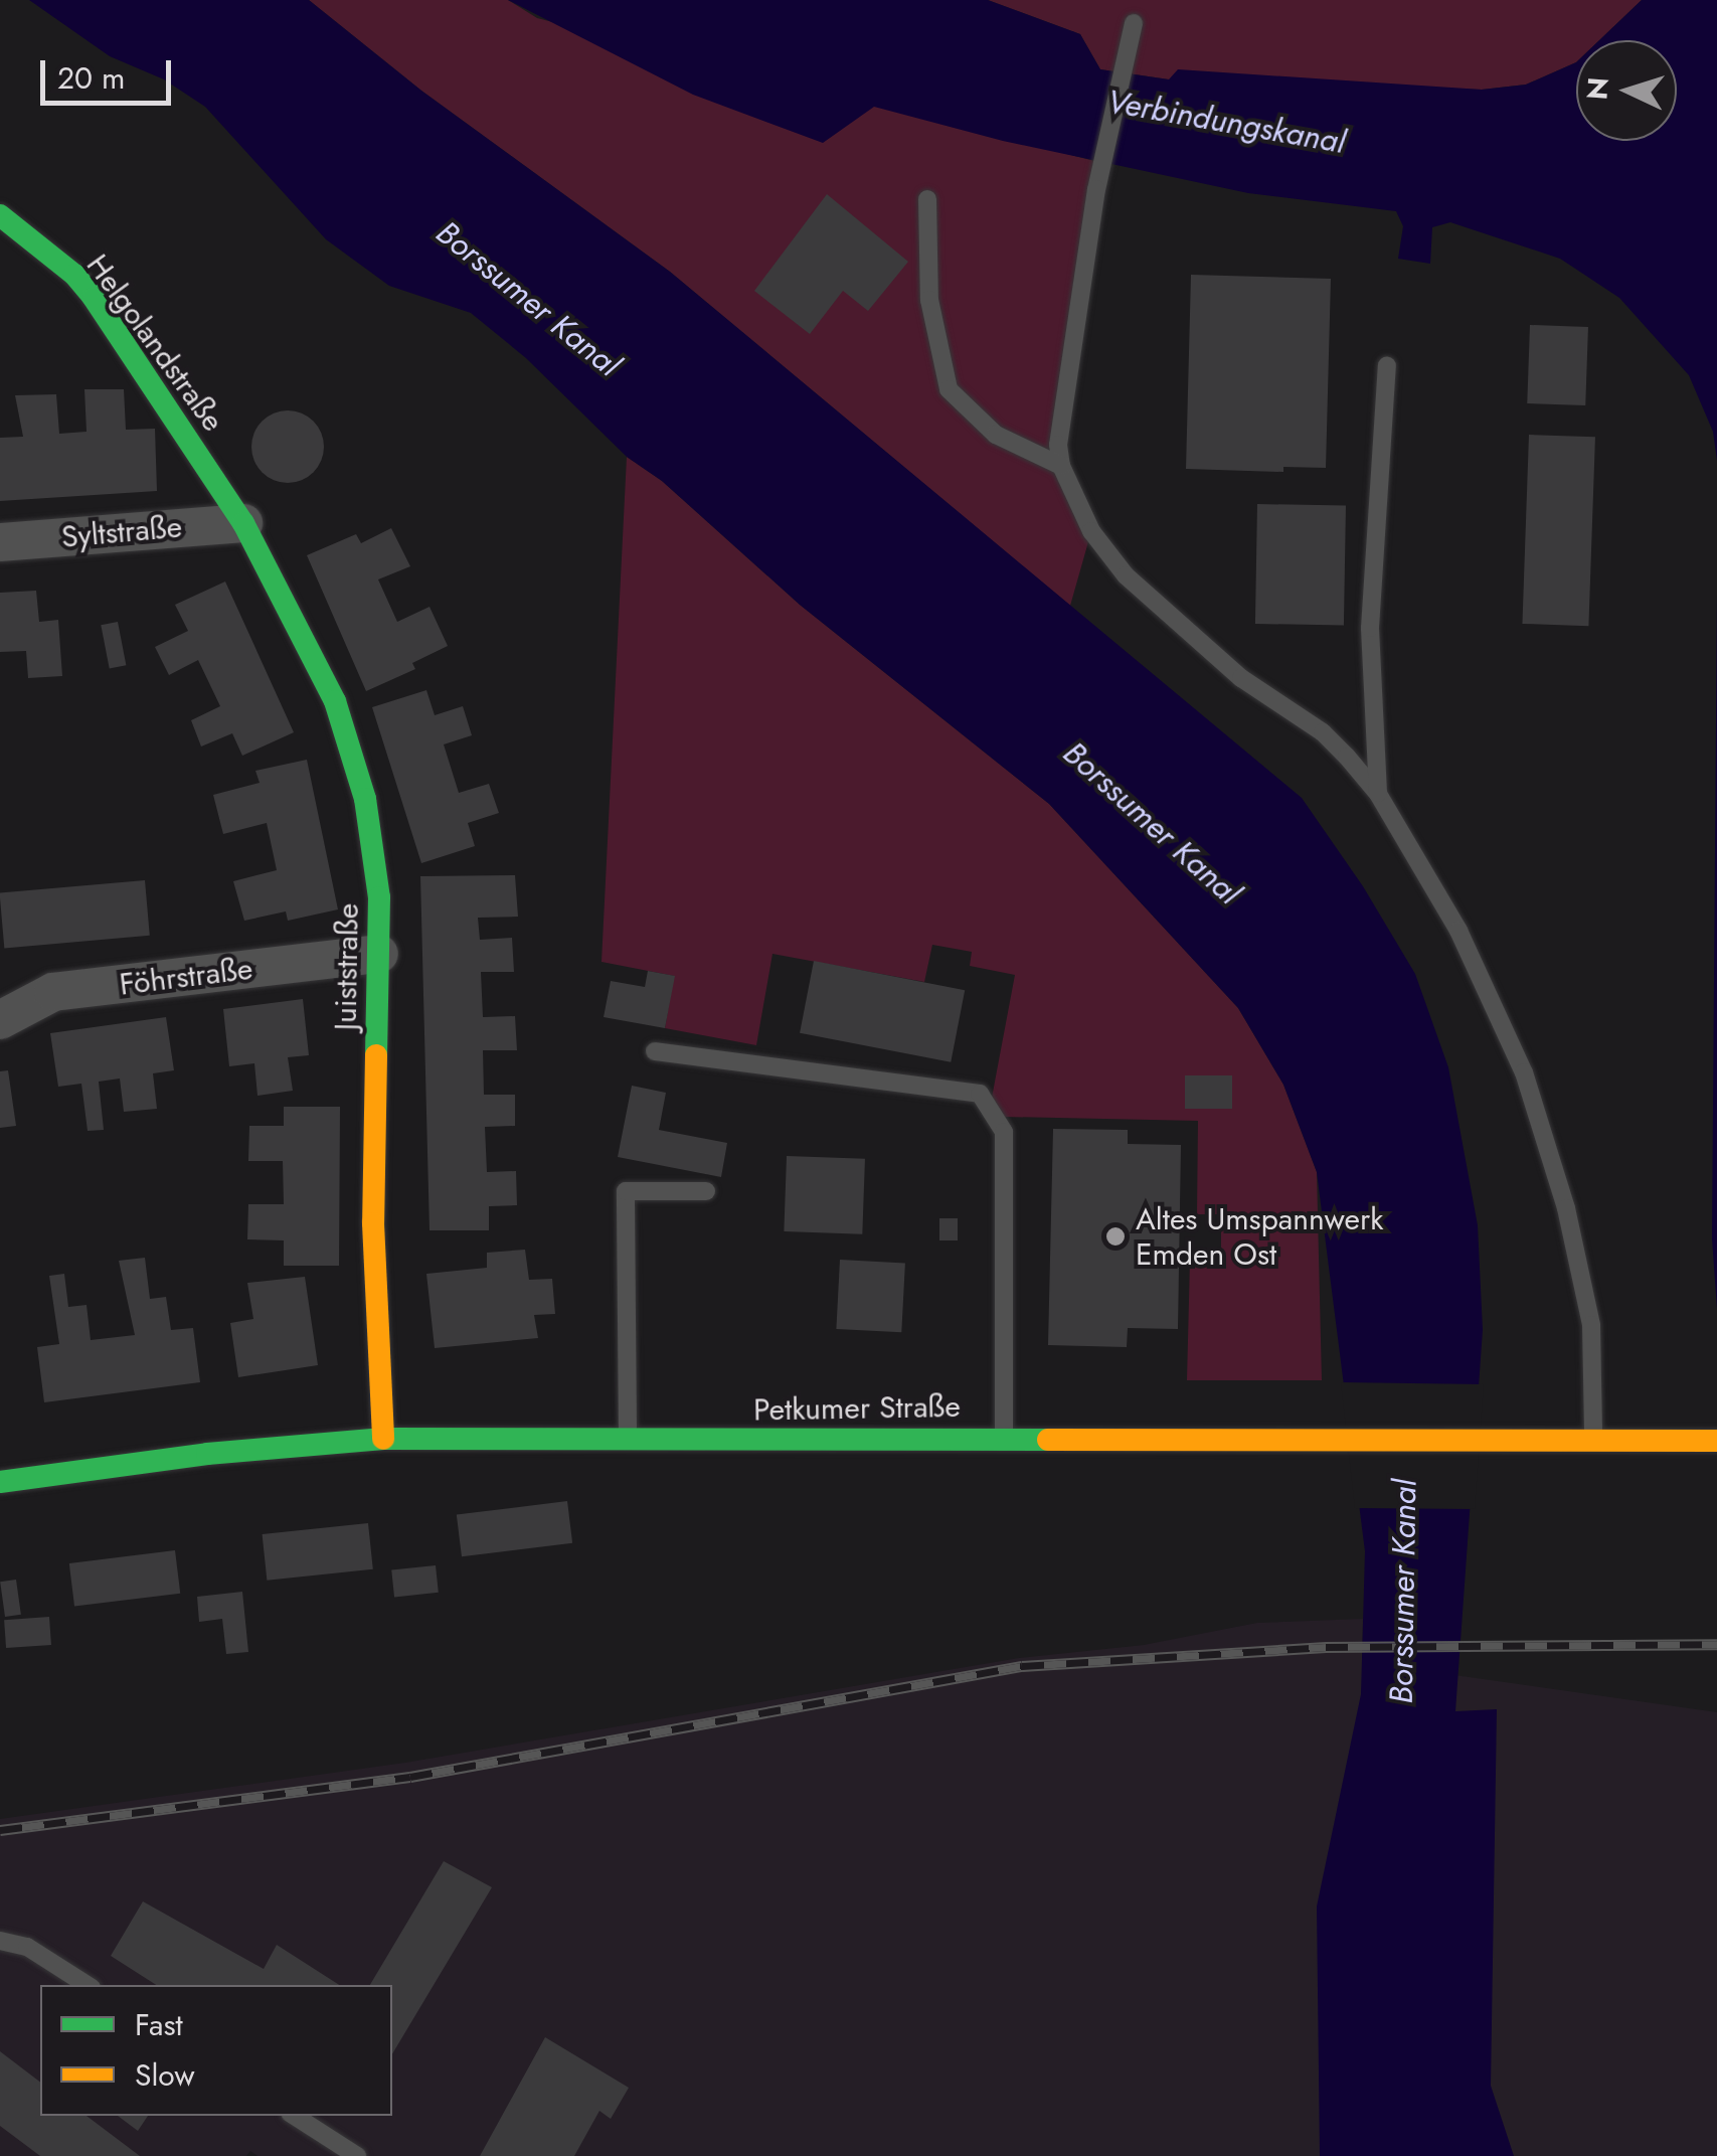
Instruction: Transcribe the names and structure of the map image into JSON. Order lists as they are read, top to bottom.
{
  "streets": {
    "main road": ["Helgolandstraße", "Juiststraße", "Petkumer Straße"],
    "street": ["Syltstraße", "Föhrstraße"]
  },
  "crossings": [
    ["Helgolandstraße", "Syltstraße"],
    ["Helgolandstraße", "Juiststraße"],
    ["Syltstraße", "Juiststraße"],
    ["Juiststraße", "Föhrstraße"],
    ["Juiststraße", "Petkumer Straße"]
  ],
  "water": ["Verbindungskanal", "Borssumer Kanal"],
  "places": ["Altes Umspannwerk Emden Ost"],
  "legend": ["Fast", "Slow"],
  "scale_bar": "20 m",
  "north": "left"
}
